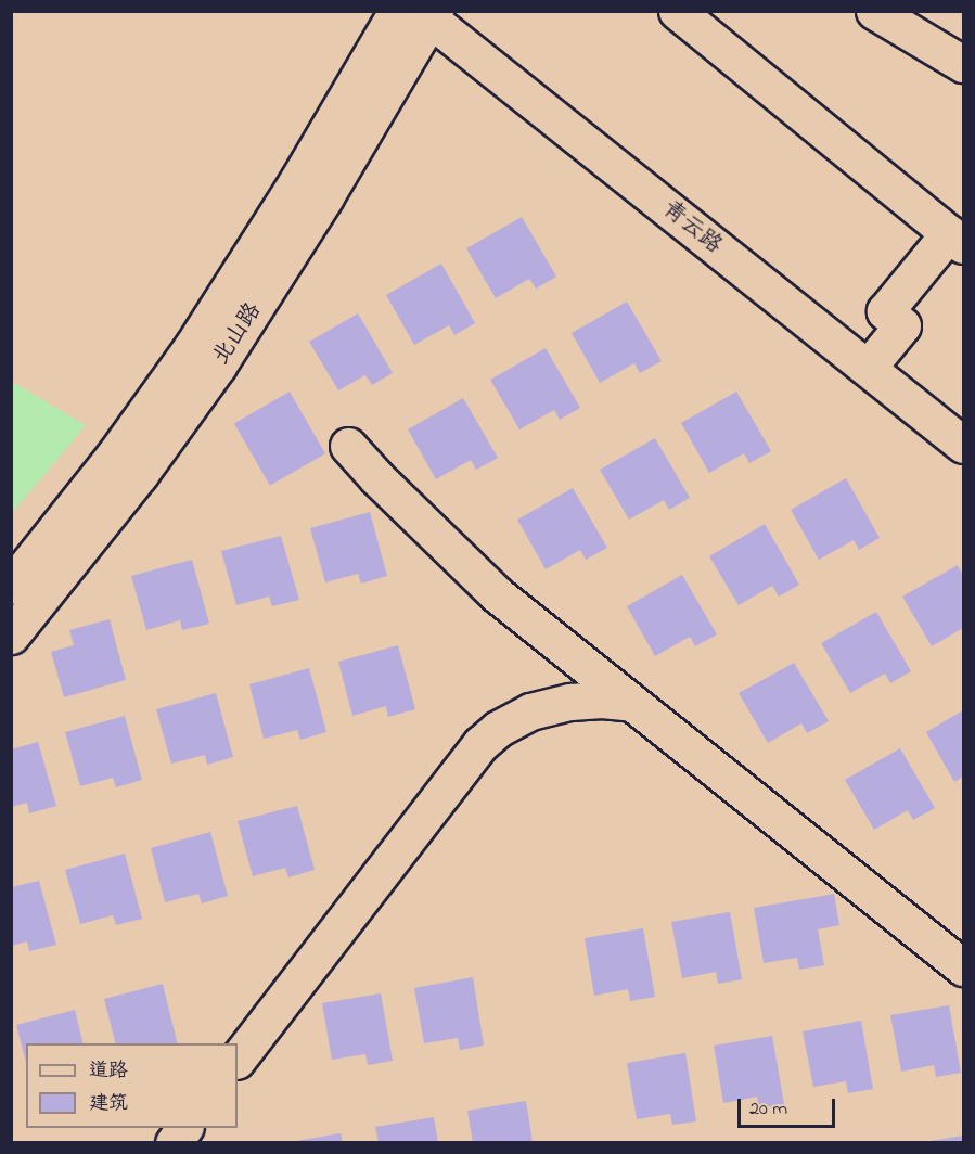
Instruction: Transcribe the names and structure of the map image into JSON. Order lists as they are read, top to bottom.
{
  "streets": {
    "street": ["青云路", "北山路"]
  },
  "crossings": [
    ["青云路", "北山路"]
  ],
  "legend": ["道路", "建筑"],
  "scale_bar": "20 m"
}
